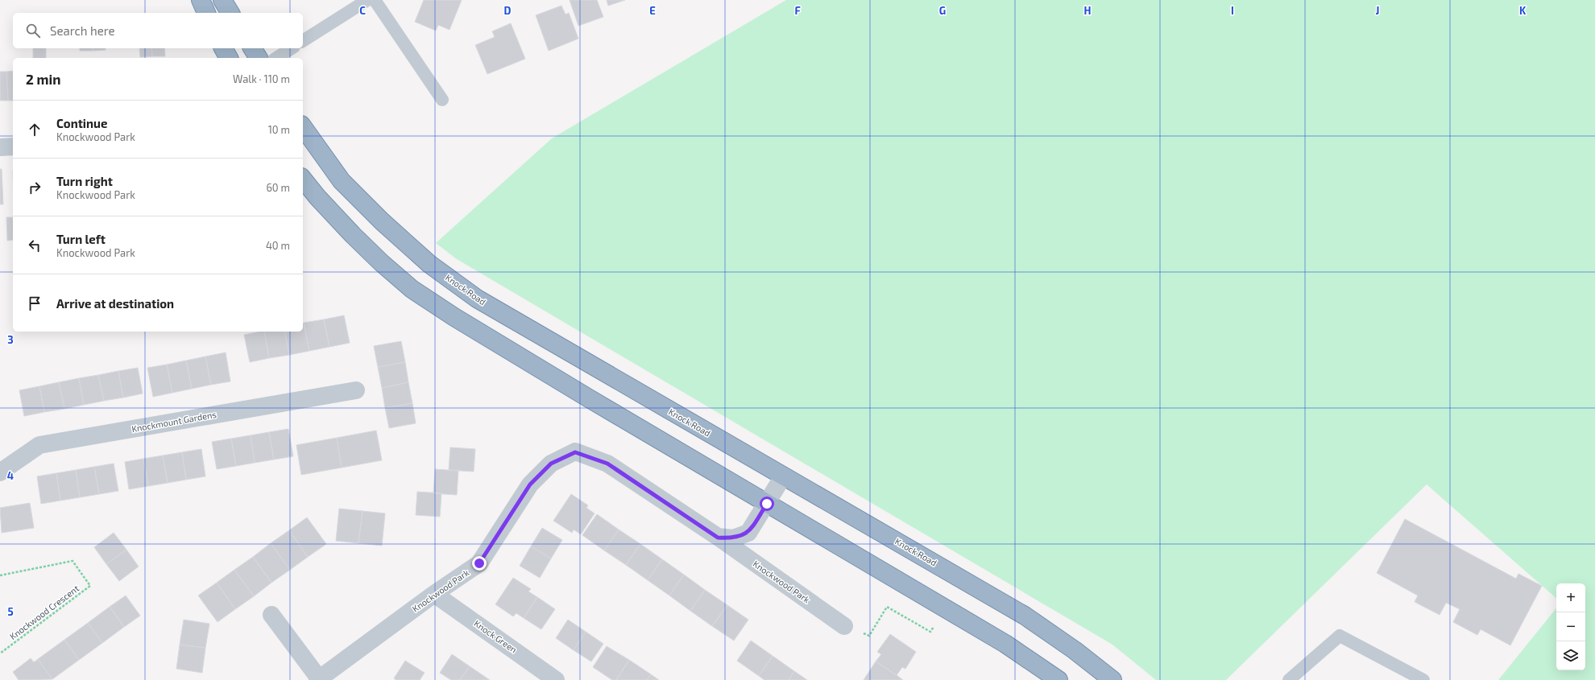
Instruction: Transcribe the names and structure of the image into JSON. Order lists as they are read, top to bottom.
{
  "streets": {
    "highway": ["Knock Road"],
    "street": ["Knockmount Gardens", "Knockwood Park", "Knock Green"],
    "path": ["Knockwood Crescent"]
  },
  "crossings": [
    ["Knockwood Park", "Knock Green"]
  ],
  "page": {
    "search": "Search here",
    "heading": ["2 min", "Walk · 110 m"],
    "list": [
      ["Continue", "Knockwood Park", "10 m"],
      ["Turn right", "Knockwood Park", "60 m"],
      ["Turn left", "Knockwood Park", "40 m"],
      "Arrive at destination"
    ],
    "map_buttons": ["+", "−"]
  },
  "grid": {
    "columns": [
      "C",
      "D",
      "E",
      "F",
      "G",
      "H",
      "I",
      "J",
      "K"
    ],
    "rows": ["3", "4", "5"]
  }
}
